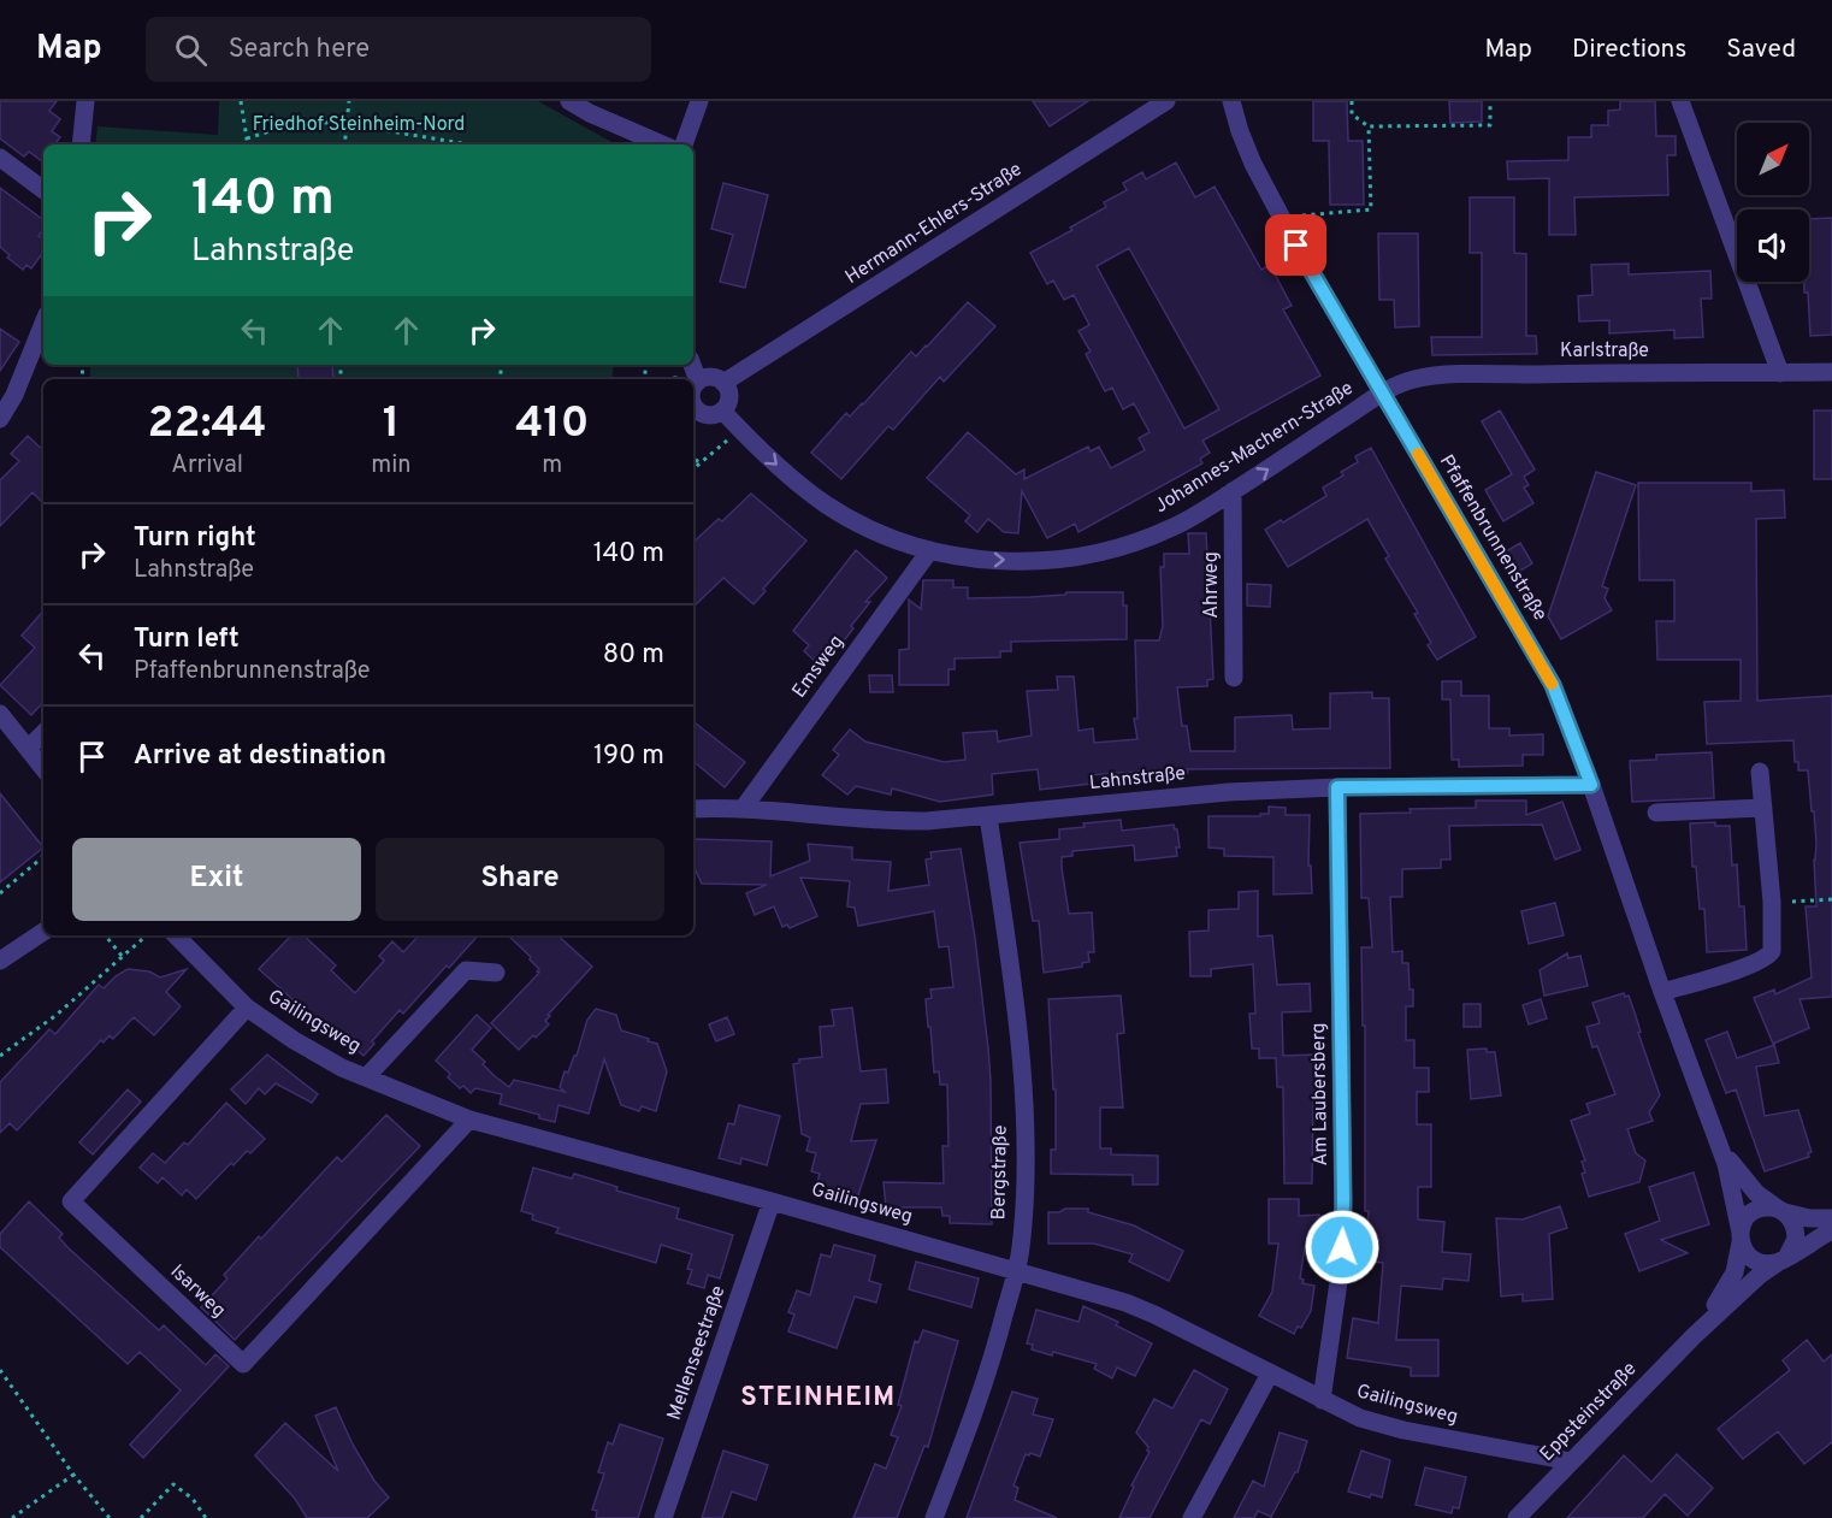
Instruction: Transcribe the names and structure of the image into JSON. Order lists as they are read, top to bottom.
{
  "streets": {
    "street": [
      "Hermann-Ehlers-Straße",
      "Karlstraße",
      "Johannes-Machern-Straße",
      "Pfaffenbrunnenstraße",
      "Ahrweg",
      "Emsweg",
      "Lahnstraße",
      "Gailingsweg",
      "Am Laubersberg",
      "Bergstraße",
      "Isarweg",
      "Mellenseestraße",
      "Eppsteinstraße"
    ]
  },
  "crossings": [
    ["Karlstraße", "Johannes-Machern-Straße"],
    ["Karlstraße", "Pfaffenbrunnenstraße"],
    ["Johannes-Machern-Straße", "Pfaffenbrunnenstraße"],
    ["Johannes-Machern-Straße", "Ahrweg"],
    ["Johannes-Machern-Straße", "Emsweg"],
    ["Pfaffenbrunnenstraße", "Lahnstraße"],
    ["Pfaffenbrunnenstraße", "Eppsteinstraße"],
    ["Emsweg", "Lahnstraße"],
    ["Lahnstraße", "Am Laubersberg"],
    ["Lahnstraße", "Bergstraße"],
    ["Gailingsweg", "Am Laubersberg"],
    ["Gailingsweg", "Bergstraße"],
    ["Gailingsweg", "Isarweg"],
    ["Gailingsweg", "Mellenseestraße"],
    ["Gailingsweg", "Eppsteinstraße"]
  ],
  "one_way": ["Johannes-Machern-Straße"],
  "districts": ["STEINHEIM"],
  "parks": ["Friedhof Steinheim-Nord"],
  "north": "top right",
  "page": {
    "header": "Map",
    "search": "Search here",
    "nav": ["Map", "Directions", "Saved"],
    "turn": ["140 m", "Lahnstraße"],
    "eta": [
      "22:44",
      "Arrival",
      "1",
      "min",
      "410",
      "m"
    ],
    "list": [
      {
        "name": "Turn right",
        "note": "Lahnstraße",
        "value": "140 m"
      },
      {
        "name": "Turn left",
        "note": "Pfaffenbrunnenstraße",
        "value": "80 m"
      },
      {
        "name": "Arrive at destination",
        "value": "190 m"
      }
    ],
    "buttons": ["Exit", "Share"]
  }
}
